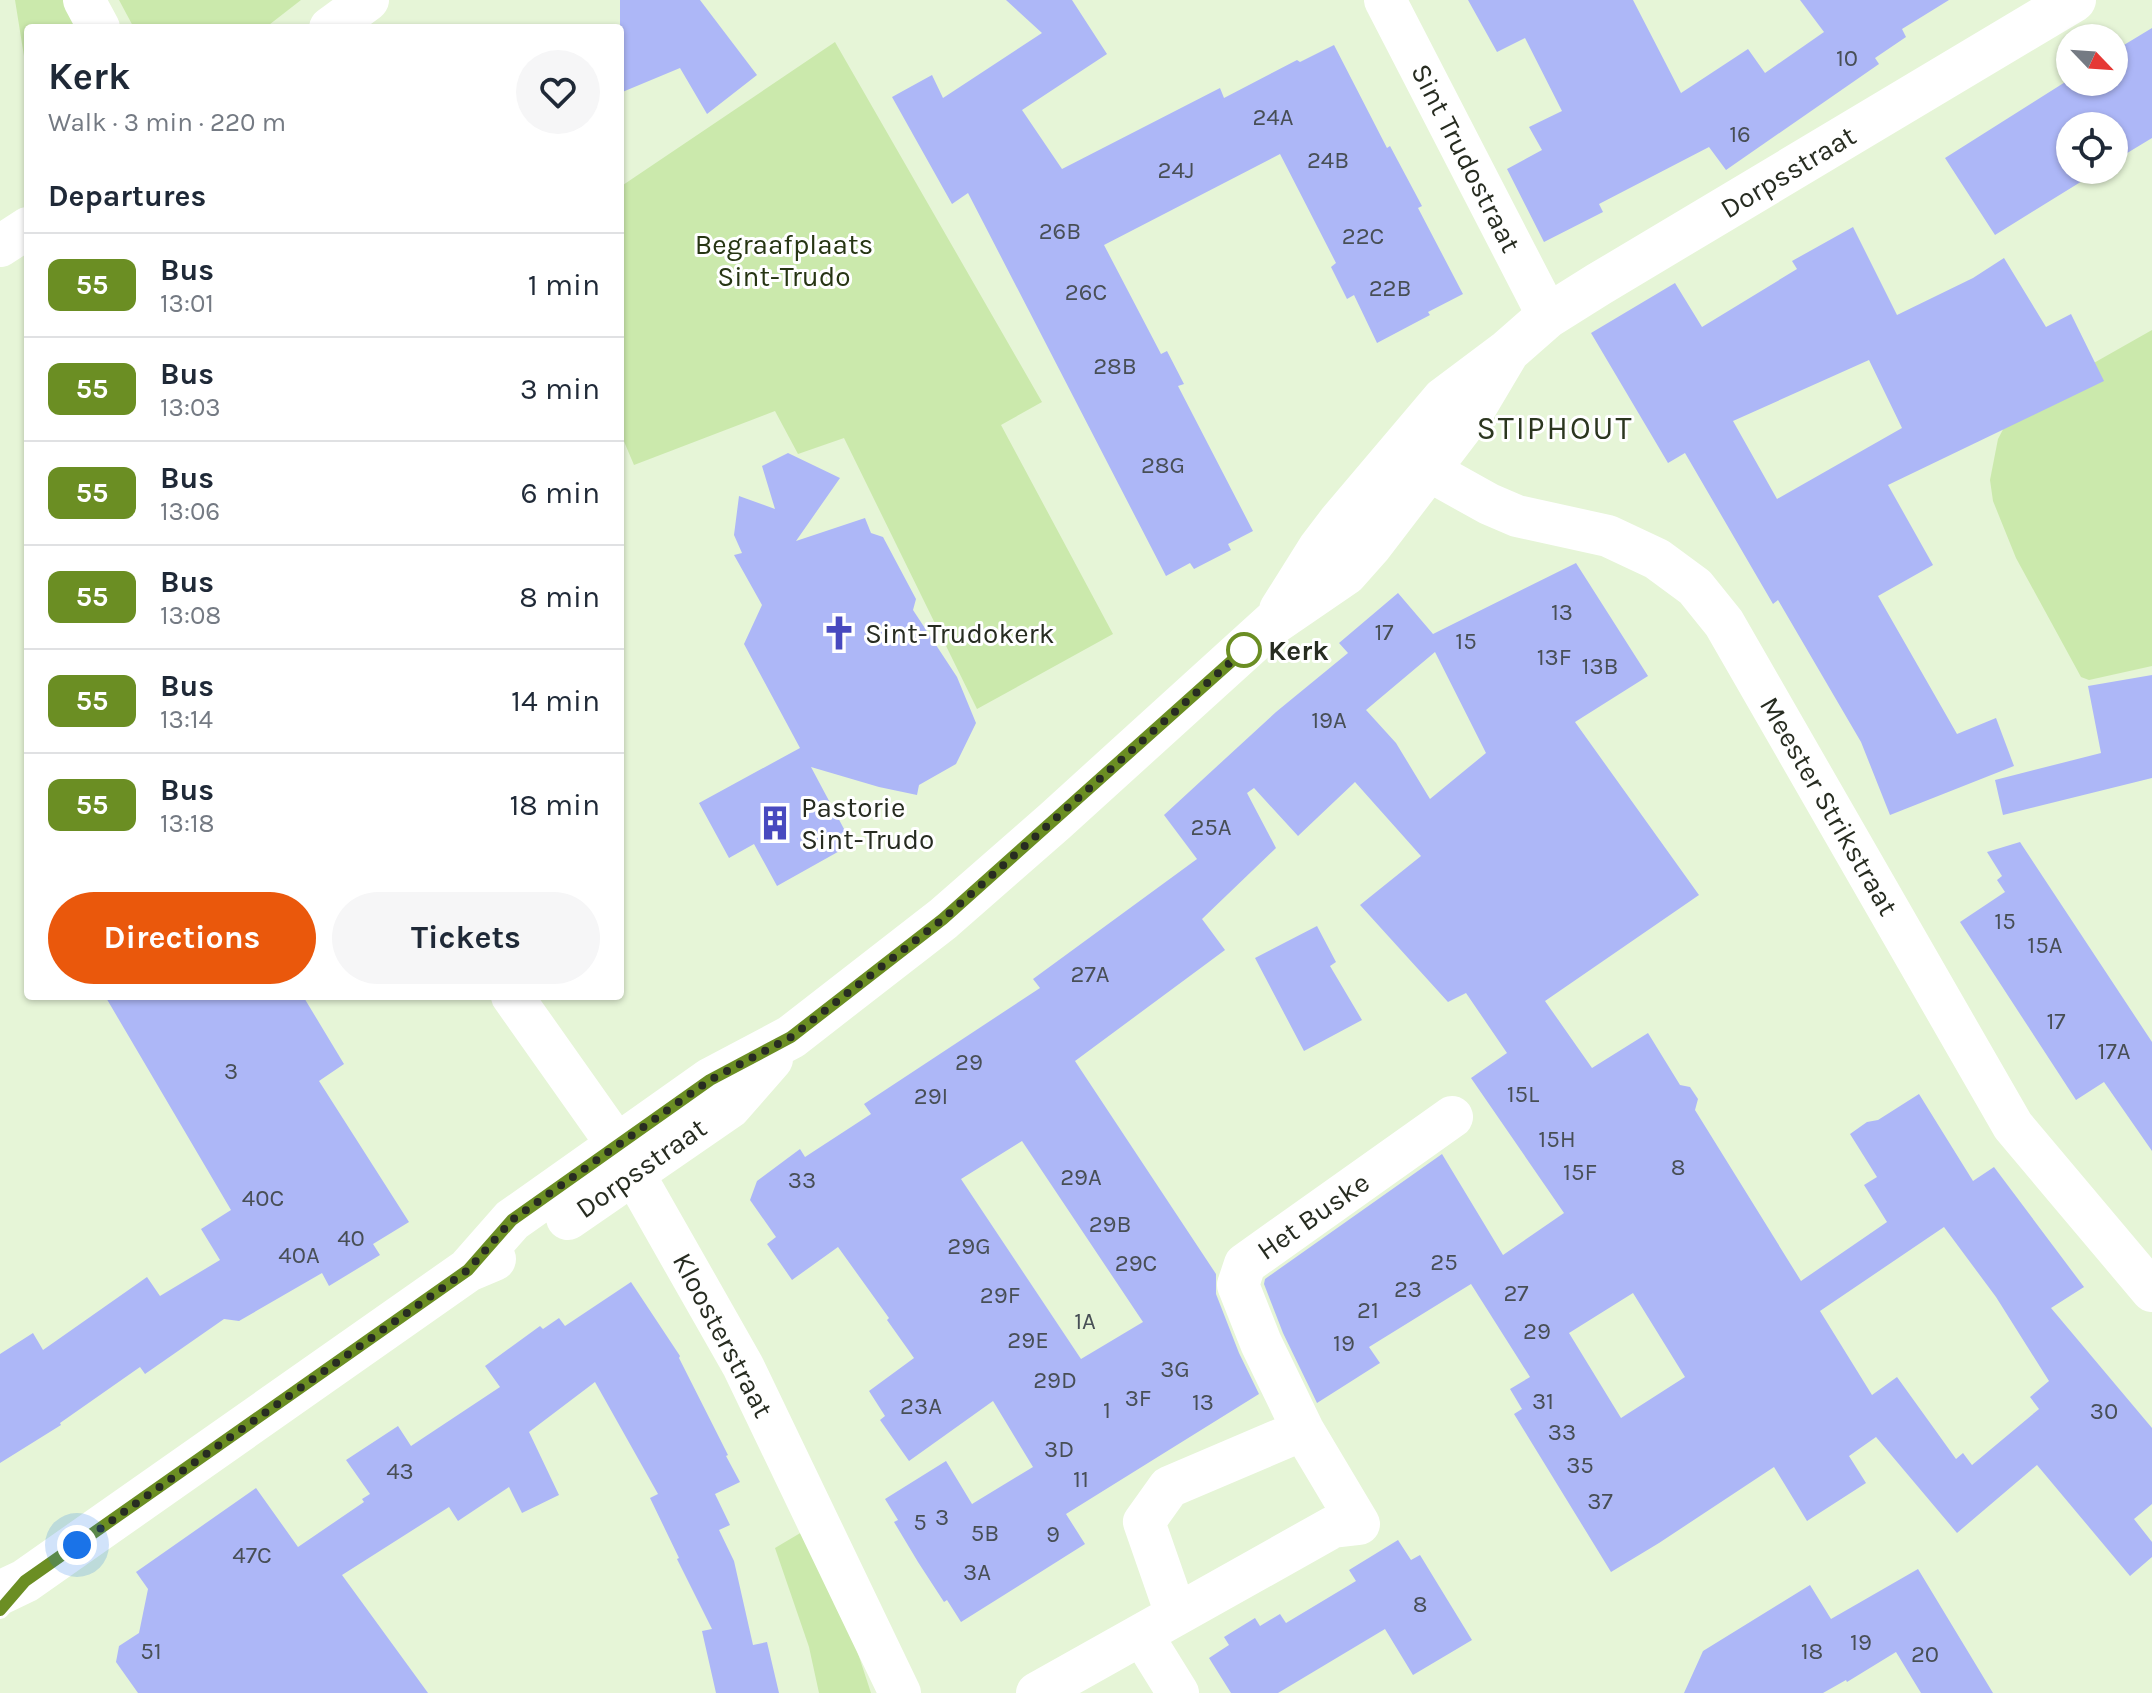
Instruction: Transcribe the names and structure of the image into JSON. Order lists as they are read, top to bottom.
{
  "streets": {
    "street": [
      "Sint Trudostraat",
      "Dorpsstraat",
      "Meester Strikstraat",
      "Het Buske",
      "Kloosterstraat"
    ]
  },
  "crossings": [
    ["Sint Trudostraat", "Dorpsstraat"],
    ["Dorpsstraat", "Meester Strikstraat"],
    ["Dorpsstraat", "Kloosterstraat"]
  ],
  "districts": ["STIPHOUT"],
  "parks": ["Begraafplaats Sint-Trudo"],
  "places": {
    "church": ["Sint-Trudokerk"],
    "other": ["Kerk"],
    "building": ["Pastorie Sint-Trudo"]
  },
  "lines": ["bus line 55"],
  "house_numbers": [
    "10",
    "24A",
    "16",
    "24B",
    "24J",
    "26B",
    "22C",
    "22B",
    "26C",
    "28B",
    "28G",
    "13",
    "17",
    "15",
    "13F",
    "13B",
    "19A",
    "25A",
    "15",
    "15A",
    "27A",
    "17",
    "17A",
    "29",
    "3",
    "15L",
    "29I",
    "15H",
    "8",
    "15F",
    "29A",
    "33",
    "40C",
    "29B",
    "40",
    "29G",
    "40A",
    "25",
    "29C",
    "23",
    "27",
    "29F",
    "21",
    "1A",
    "29",
    "29E",
    "19",
    "3G",
    "29D",
    "3F",
    "31",
    "13",
    "23A",
    "1",
    "30",
    "33",
    "3D",
    "35",
    "43",
    "11",
    "37",
    "3",
    "5",
    "5B",
    "9",
    "47C",
    "3A",
    "8",
    "19",
    "51",
    "18",
    "20"
  ],
  "north": "bottom right",
  "page": {
    "heading": [
      ["Kerk", "Walk · 3 min · 220 m"],
      "Departures"
    ],
    "list": [
      {
        "mark": "55",
        "name": "Bus",
        "note": "13:01",
        "value": "1 min"
      },
      {
        "mark": "55",
        "name": "Bus",
        "note": "13:03",
        "value": "3 min"
      },
      {
        "mark": "55",
        "name": "Bus",
        "note": "13:06",
        "value": "6 min"
      },
      {
        "mark": "55",
        "name": "Bus",
        "note": "13:08",
        "value": "8 min"
      },
      {
        "mark": "55",
        "name": "Bus",
        "note": "13:14",
        "value": "14 min"
      },
      {
        "mark": "55",
        "name": "Bus",
        "note": "13:18",
        "value": "18 min"
      }
    ],
    "buttons": ["Directions", "Tickets"]
  }
}
